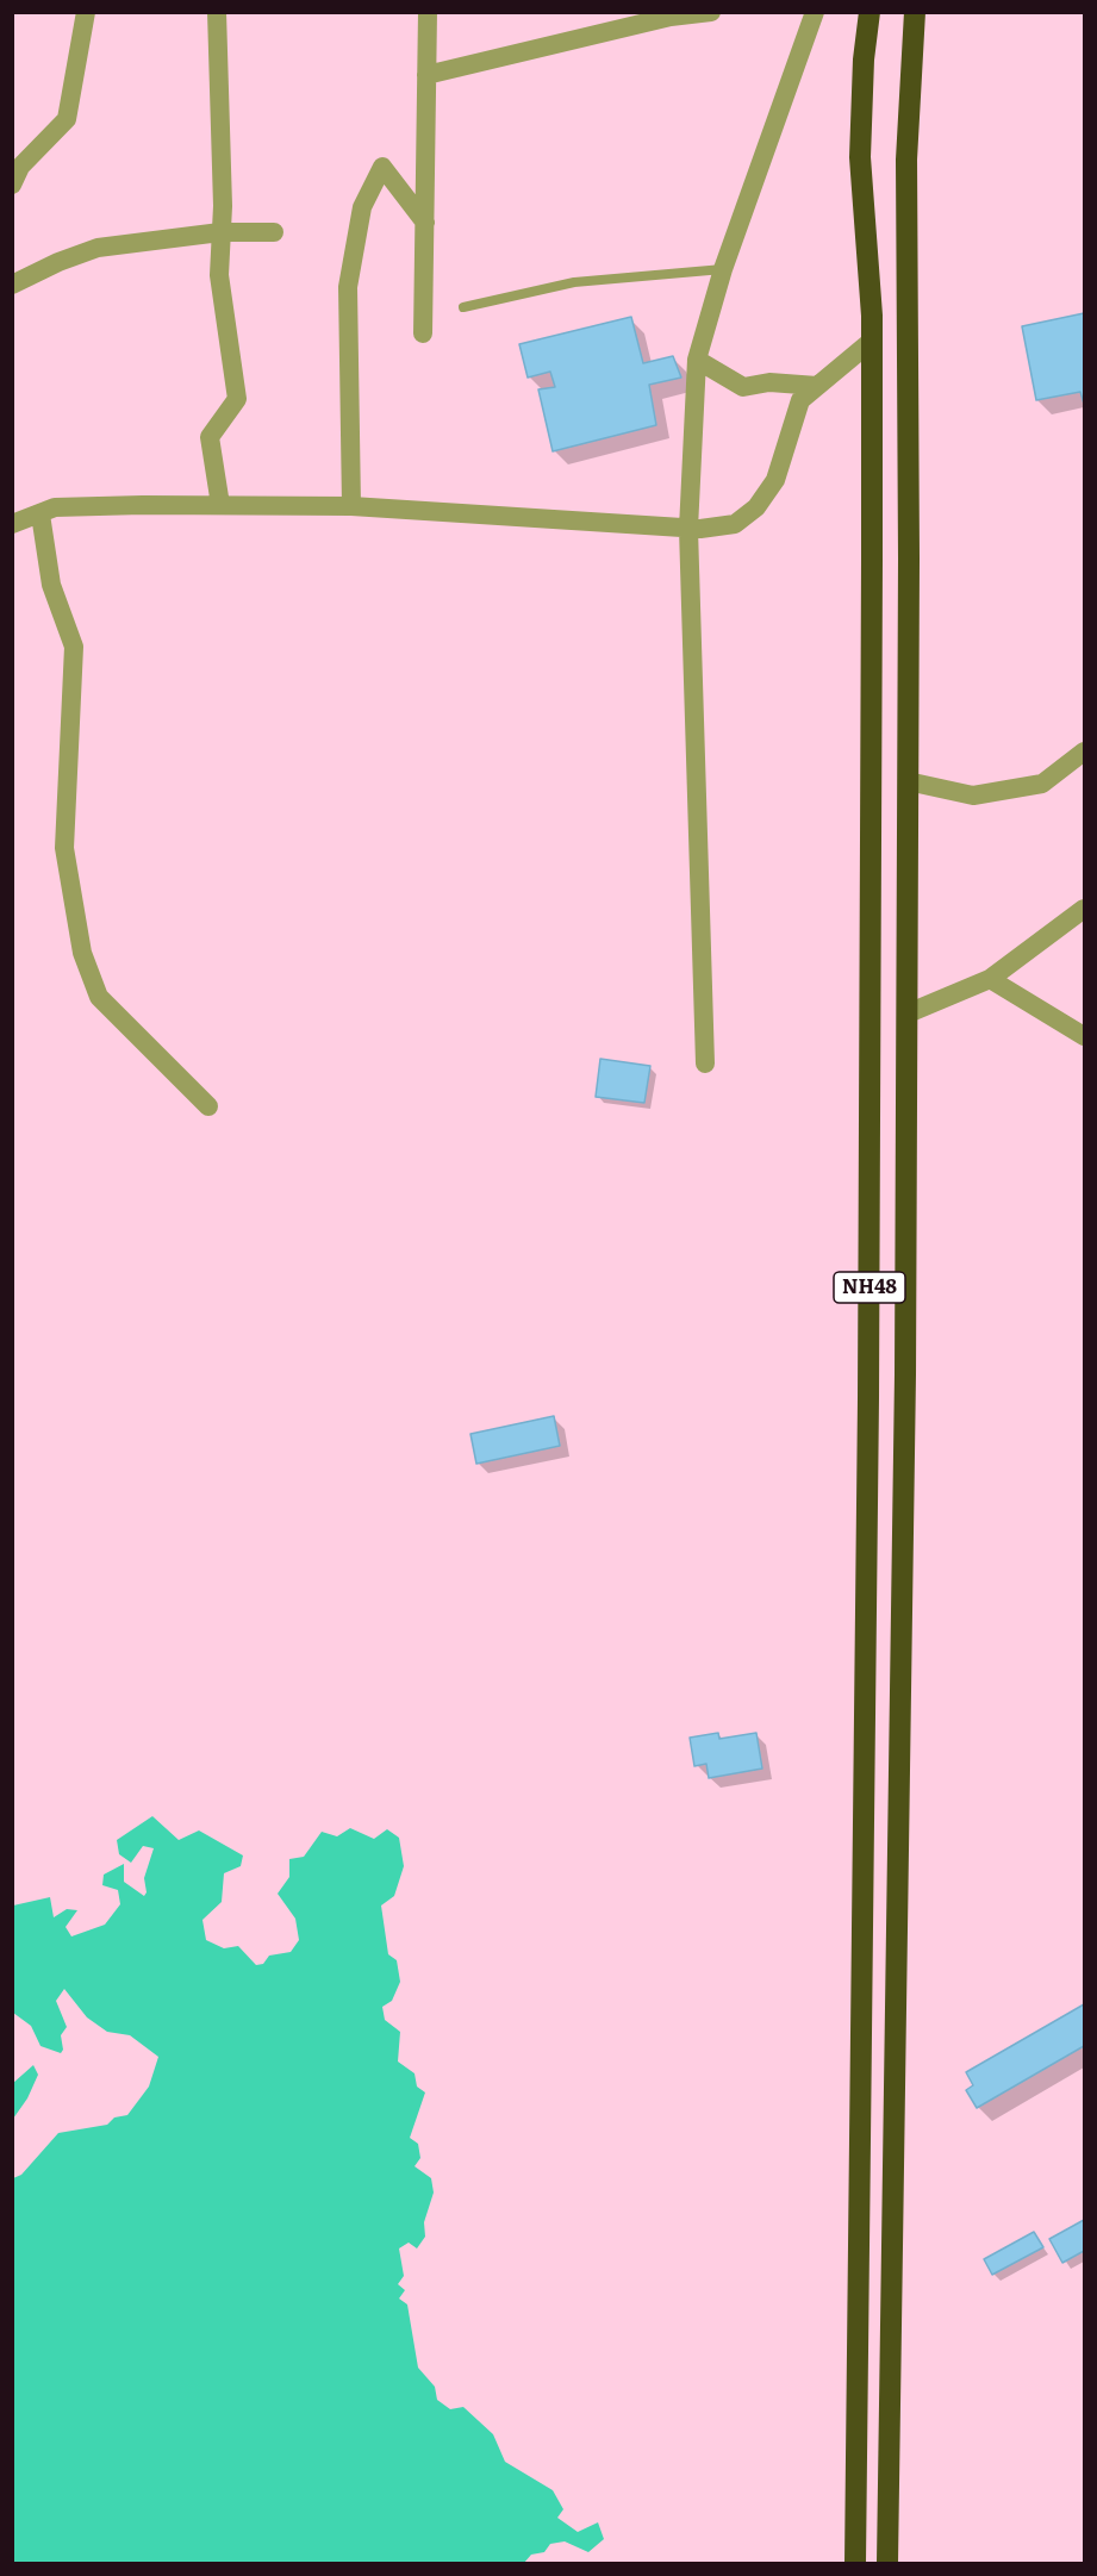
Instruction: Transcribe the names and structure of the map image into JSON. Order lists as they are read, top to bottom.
{
  "streets": {
    "highway": ["NH48"]
  }
}
